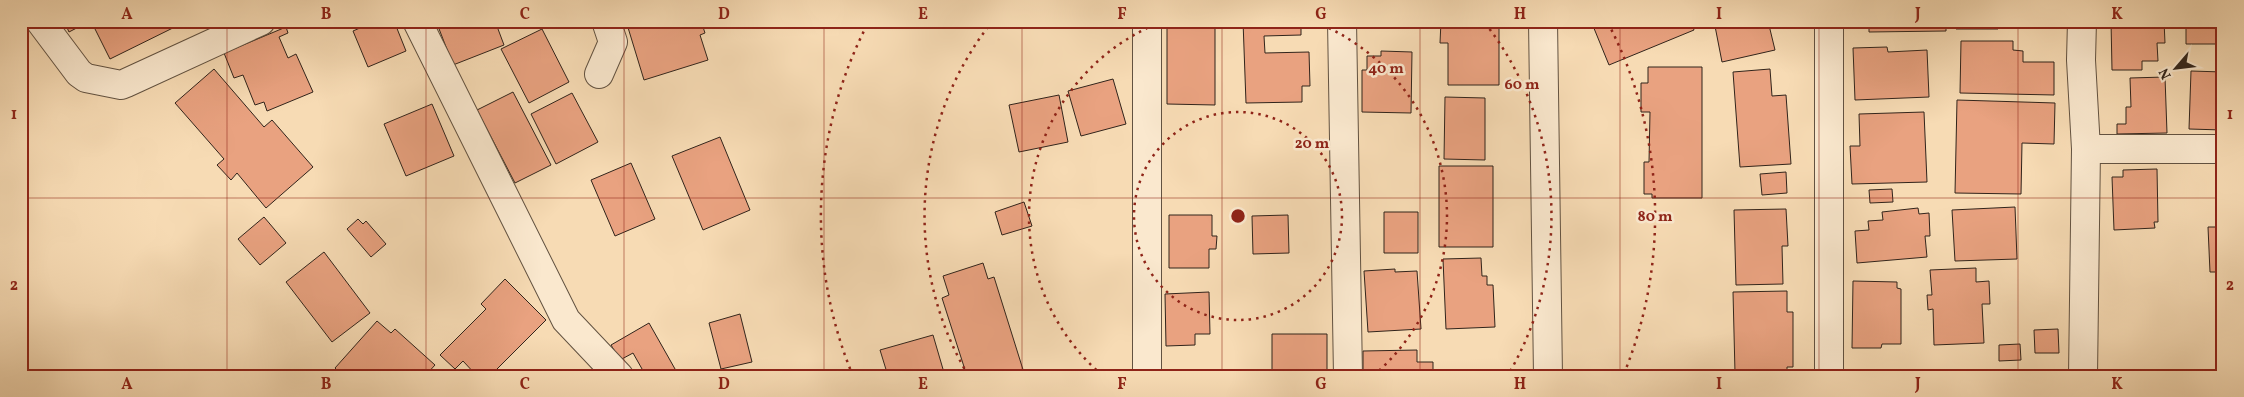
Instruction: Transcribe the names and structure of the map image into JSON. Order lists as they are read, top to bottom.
{
  "north": "bottom left",
  "grid": {
    "columns": [
      "A",
      "B",
      "C",
      "D",
      "E",
      "F",
      "G",
      "H",
      "I",
      "J",
      "K"
    ],
    "rows": ["1", "2"]
  },
  "rings": [
    "40 m",
    "60 m",
    "20 m",
    "80 m"
  ]
}
